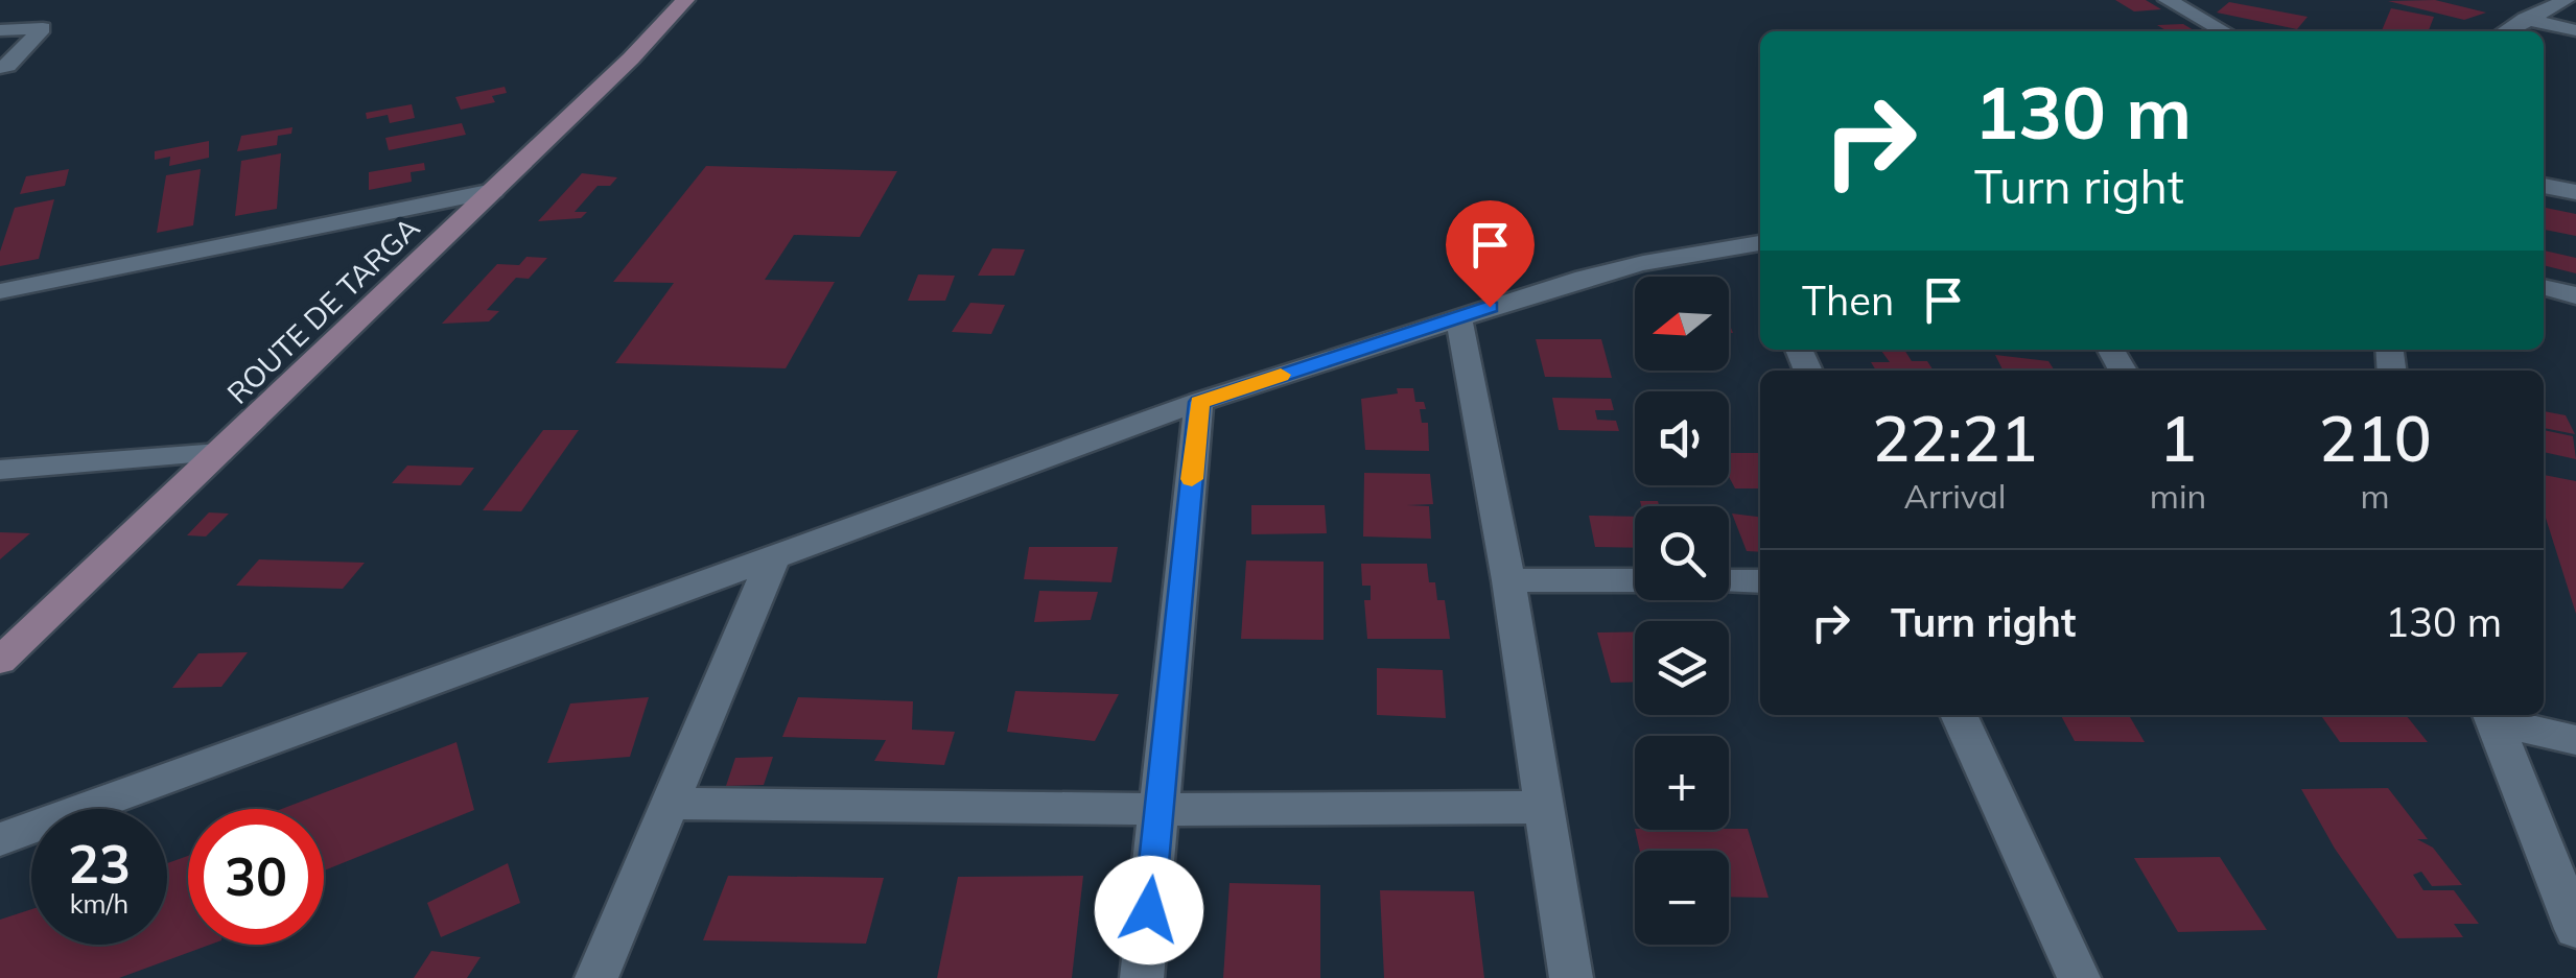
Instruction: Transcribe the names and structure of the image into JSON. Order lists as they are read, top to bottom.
{
  "streets": {
    "main road": ["ROUTE DE TARGA"]
  },
  "north": "left",
  "page": {
    "turn": ["130 m", "Turn right"],
    "then": "Then",
    "map_buttons": ["+", "−"],
    "eta": [
      "22:21",
      "Arrival",
      "1",
      "min",
      "210",
      "m"
    ],
    "list": [
      {
        "name": "Turn right",
        "value": "130 m"
      }
    ],
    "speed": "23 km/h",
    "limit": "30"
  }
}
